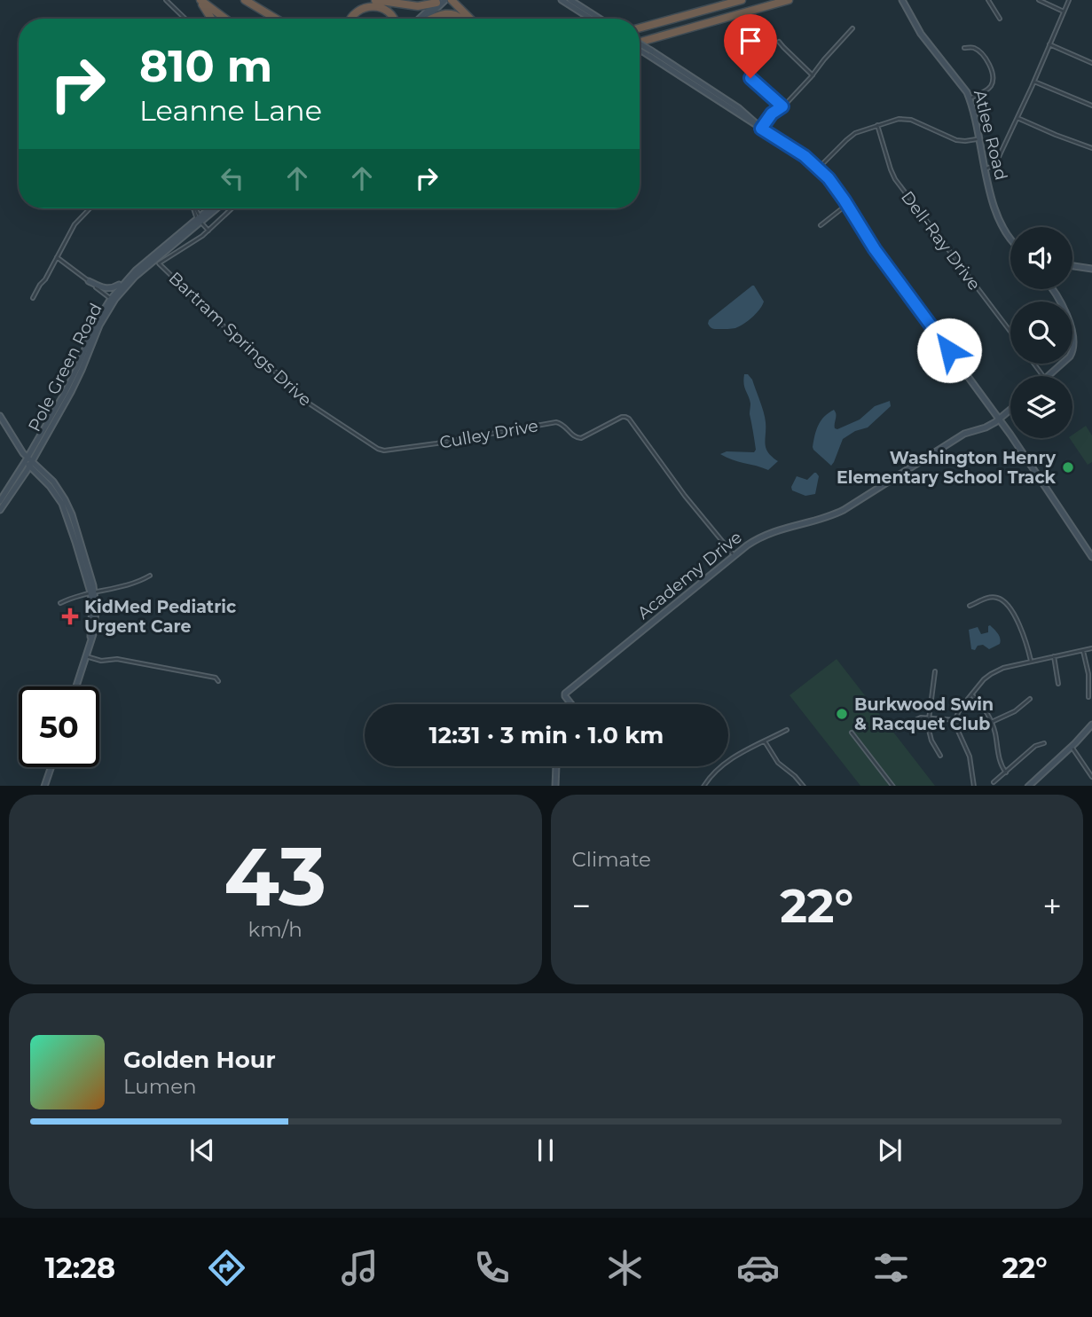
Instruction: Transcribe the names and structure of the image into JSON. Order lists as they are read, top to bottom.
{
  "streets": {
    "main road": ["Atlee Road", "Pole Green Road", "Academy Drive"],
    "street": ["Dell-Ray Drive", "Bartram Springs Drive", "Culley Drive"]
  },
  "crossings": [
    ["Bartram Springs Drive", "Culley Drive"],
    ["Culley Drive", "Academy Drive"]
  ],
  "places": {
    "other": ["Washington Henry Elementary School Track", "Burkwood Swin & Racquet Club"],
    "health": ["KidMed Pediatric Urgent Care"]
  },
  "page": {
    "turn": ["810 m", "Leanne Lane"],
    "limit": "50",
    "trip": "12:31 · 3 min · 1.0 km",
    "tile": [
      ["43", "km/h"],
      "Climate"
    ],
    "heat": ["−", "22°", "+"],
    "song": ["Golden Hour", "Lumen"],
    "tabs": ["12:28", "22°"]
  }
}
